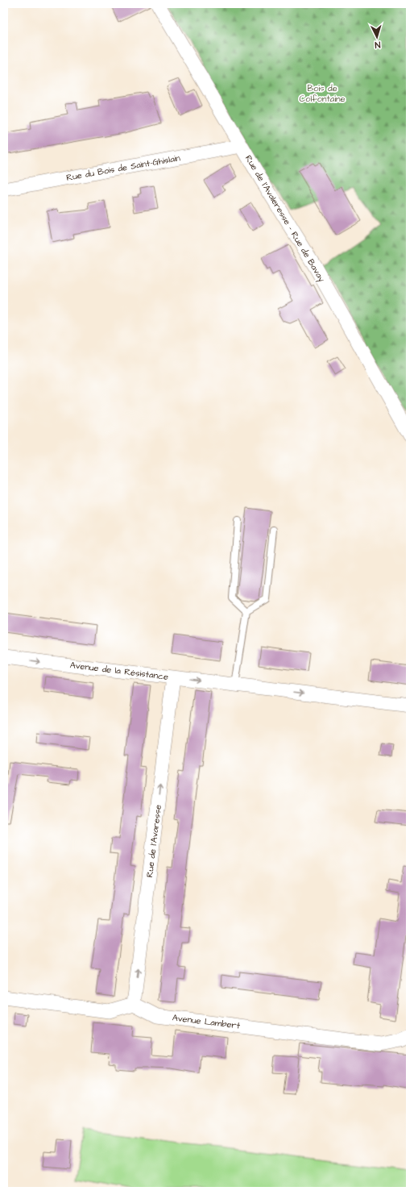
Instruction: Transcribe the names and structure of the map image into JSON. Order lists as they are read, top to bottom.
{
  "streets": {
    "street": [
      "Rue du Bois de Saint-Ghislain",
      "Rue de l'Avaleresse - Rue de Bavay",
      "Avenue de la Résistance",
      "Rue de l'Avaresse",
      "Avenue Lambert"
    ]
  },
  "crossings": [
    ["Rue du Bois de Saint-Ghislain", "Rue de l'Avaleresse - Rue de Bavay"],
    ["Avenue de la Résistance", "Rue de l'Avaresse"],
    ["Rue de l'Avaresse", "Avenue Lambert"]
  ],
  "one_way": ["Avenue de la Résistance", "Rue de l'Avaresse"],
  "parks": ["Bois de Colfontaine"],
  "north": "bottom"
}
